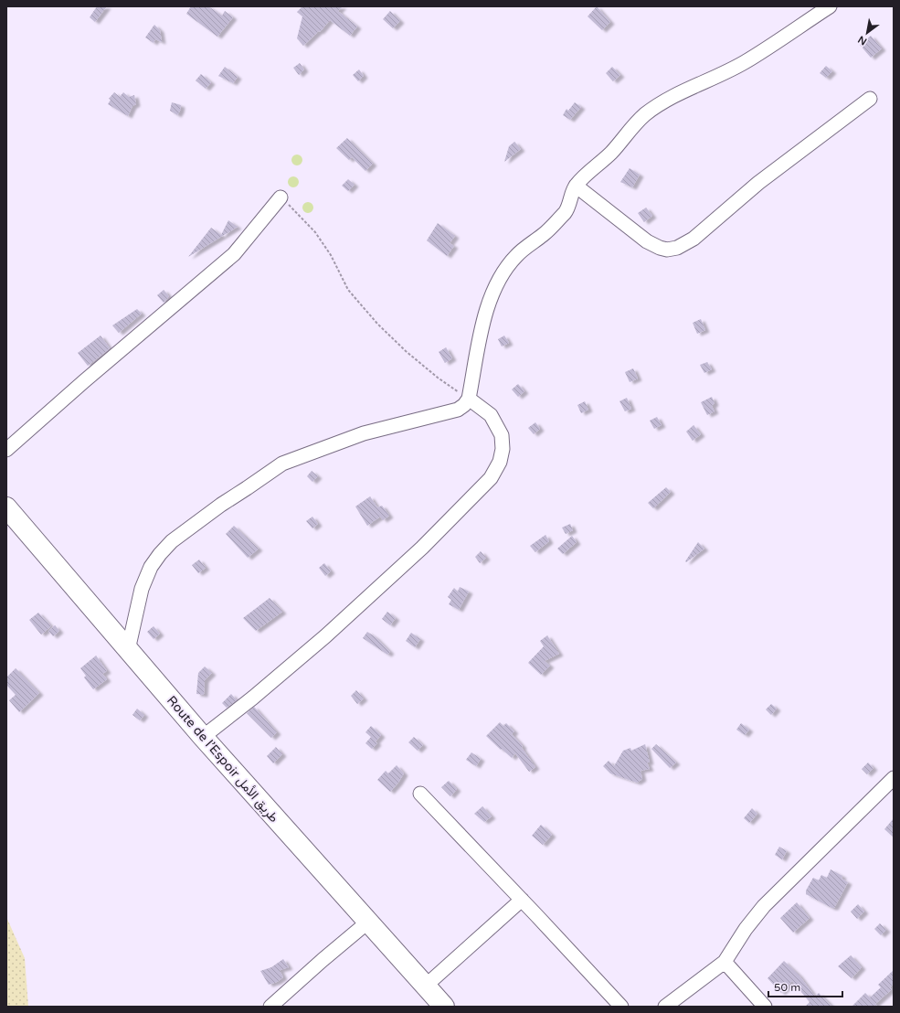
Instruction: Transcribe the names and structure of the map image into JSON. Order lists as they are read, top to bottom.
{
  "streets": {
    "highway": ["Route de l’Espoir طريق الأمل"]
  },
  "scale_bar": "50 m",
  "north": "bottom left"
}
